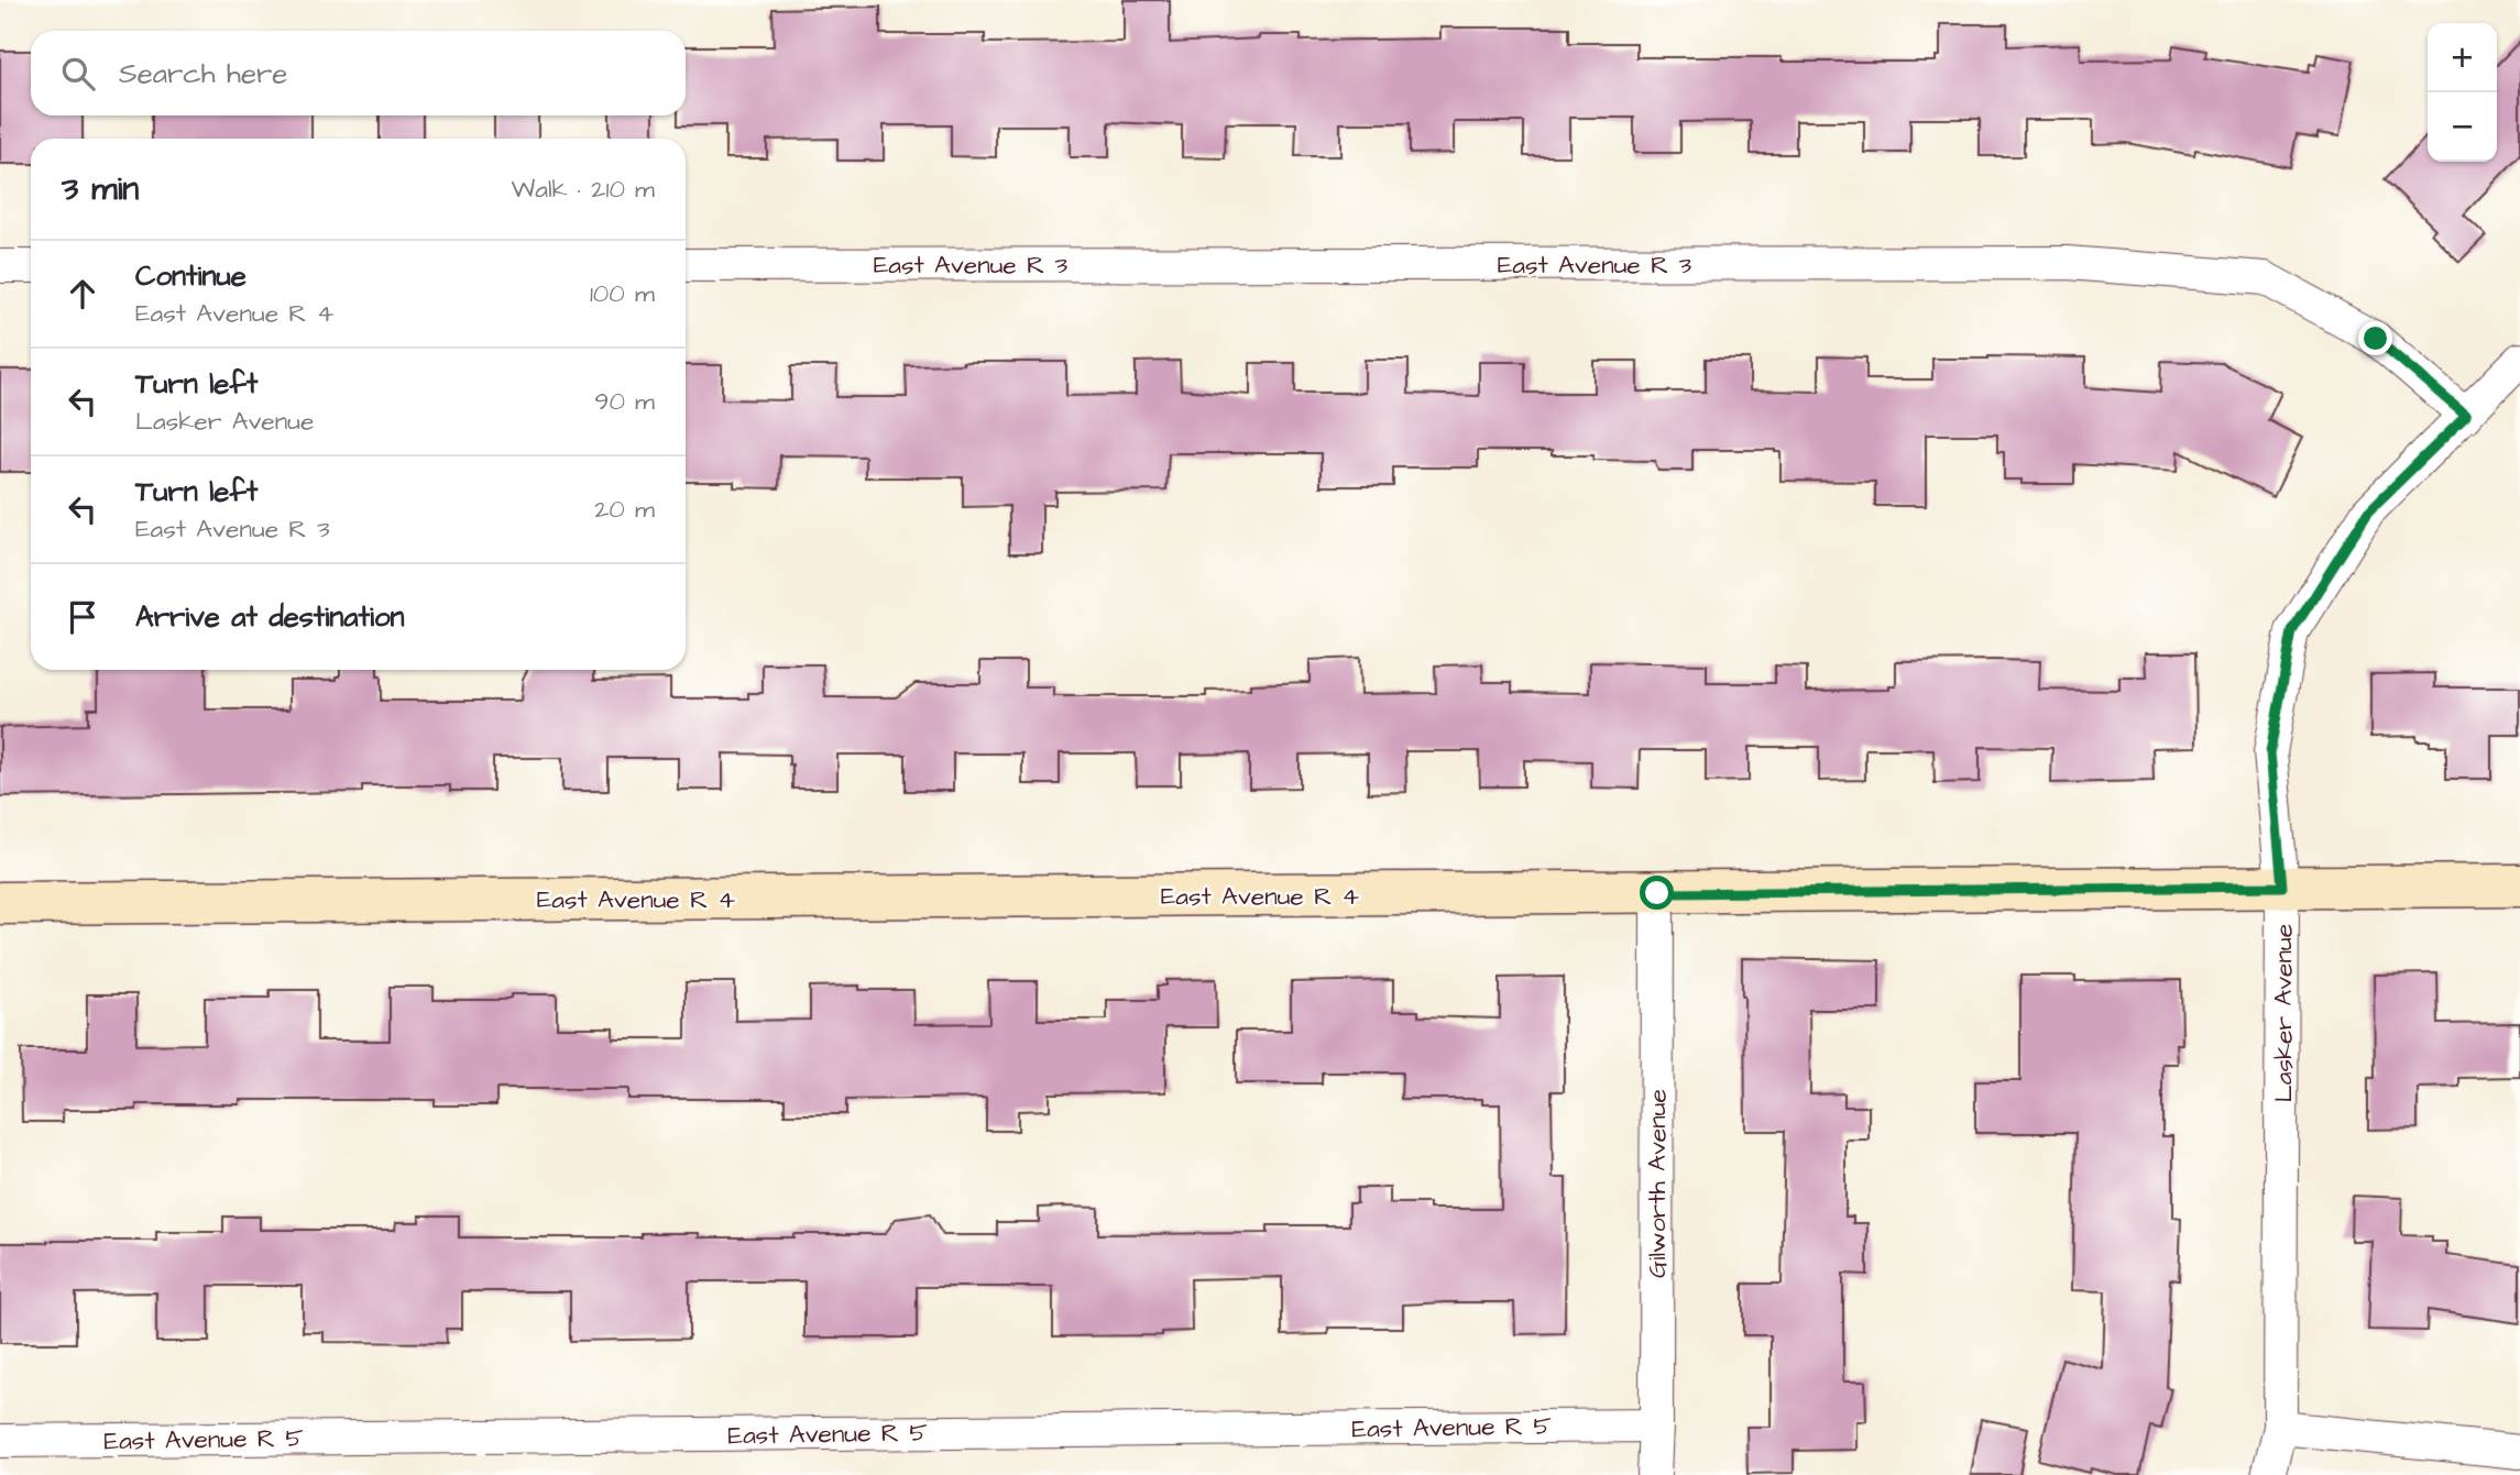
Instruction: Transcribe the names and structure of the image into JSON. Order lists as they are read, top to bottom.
{
  "streets": {
    "street": [
      "East Avenue R 3",
      "East Avenue R 4",
      "Lasker Avenue",
      "Gilworth Avenue",
      "East Avenue R 5"
    ]
  },
  "crossings": [
    ["East Avenue R 3", "Lasker Avenue"],
    ["East Avenue R 4", "Lasker Avenue"],
    ["East Avenue R 4", "Gilworth Avenue"],
    ["Gilworth Avenue", "East Avenue R 5"]
  ],
  "page": {
    "map_buttons": ["+", "−"],
    "search": "Search here",
    "heading": ["3 min", "Walk · 210 m"],
    "list": [
      ["Continue", "East Avenue R 4", "100 m"],
      ["Turn left", "Lasker Avenue", "90 m"],
      ["Turn left", "East Avenue R 3", "20 m"],
      "Arrive at destination"
    ]
  }
}
